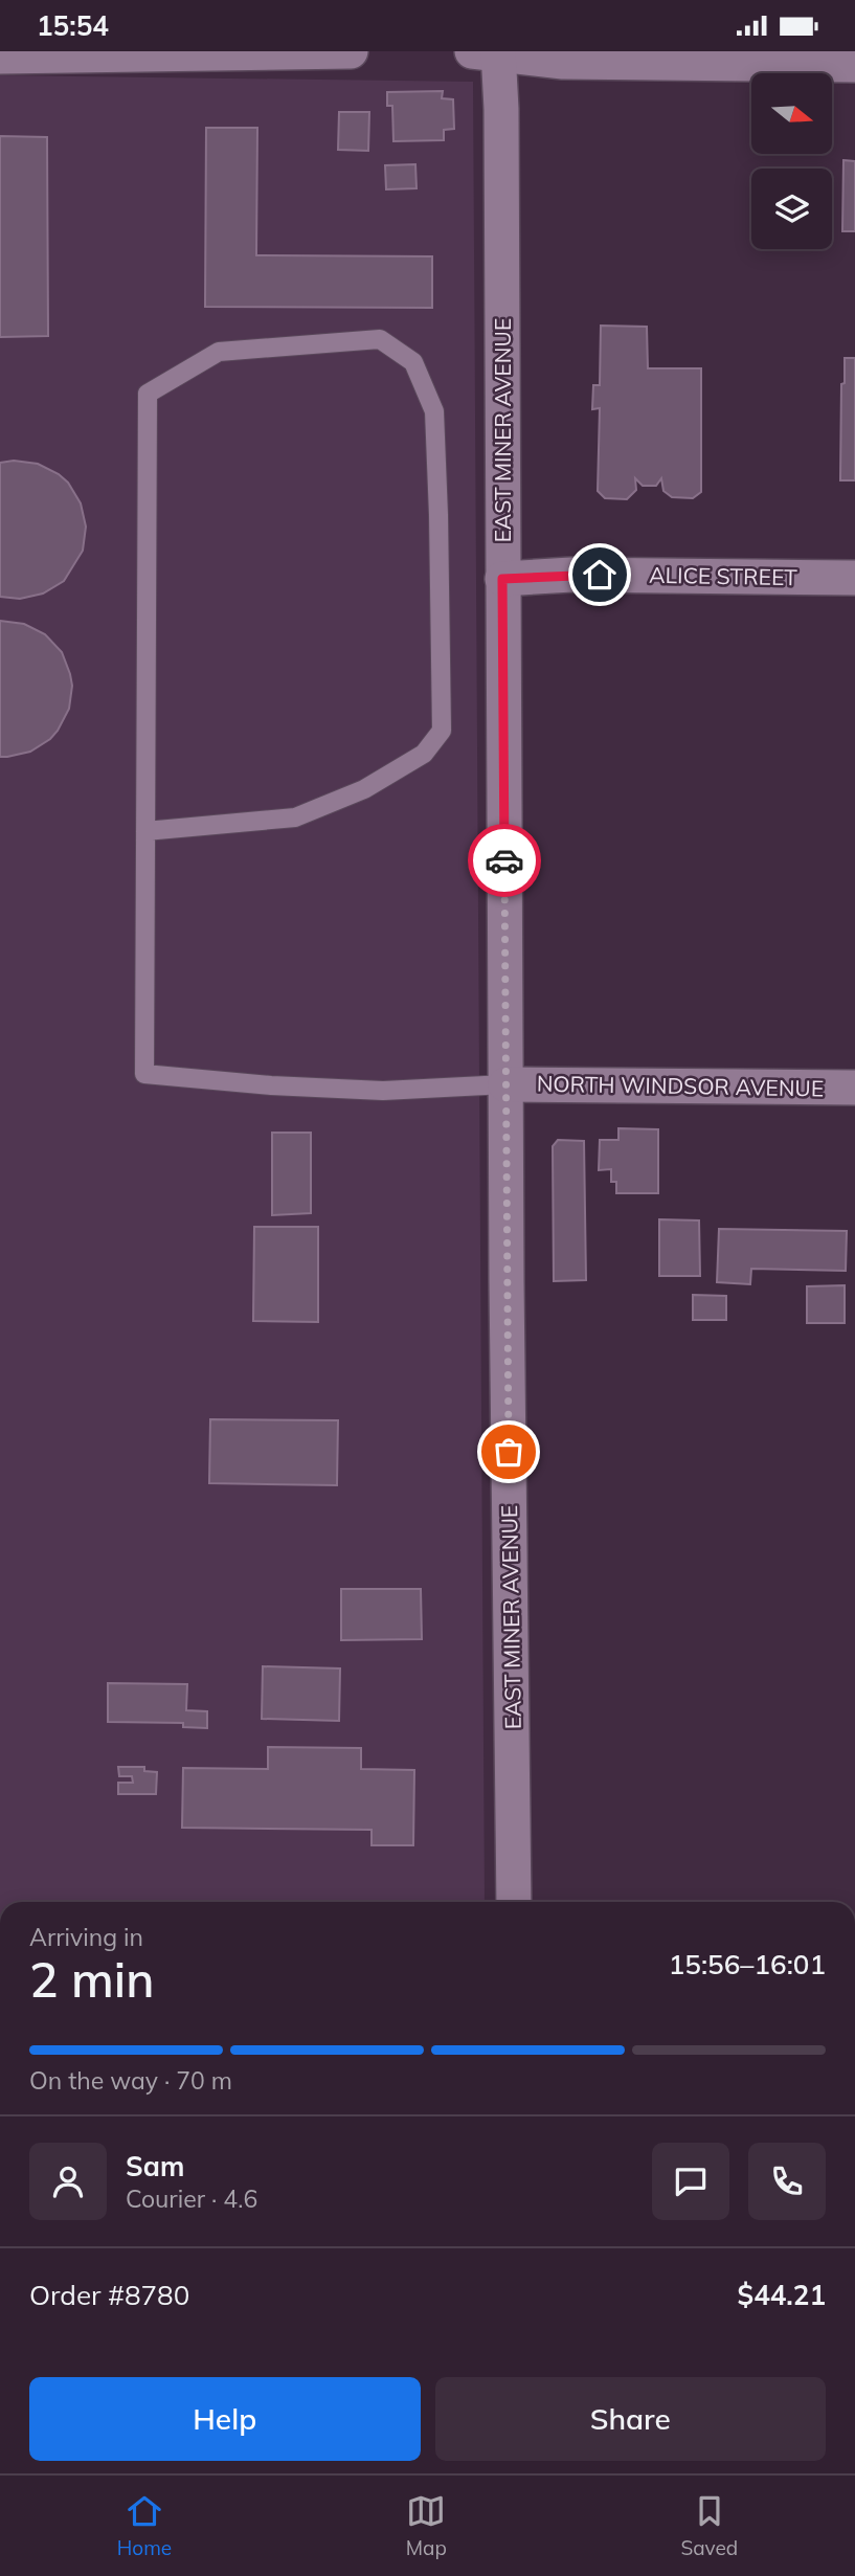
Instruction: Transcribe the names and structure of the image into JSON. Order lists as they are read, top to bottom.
{
  "streets": {
    "street": ["EAST MINER AVENUE", "ALICE STREET", "NORTH WINDSOR AVENUE"]
  },
  "crossings": [
    ["EAST MINER AVENUE", "ALICE STREET"],
    ["EAST MINER AVENUE", "NORTH WINDSOR AVENUE"]
  ],
  "north": "right",
  "page": {
    "status": "15:54",
    "heading": ["2 min", "Arriving in", "15:56–16:01"],
    "panel": [
      "Sam",
      "Courier · 4.6",
      "Order #8780",
      "$44.21"
    ],
    "bar": "On the way · 70 m",
    "buttons": ["Help", "Share"],
    "tabs": ["Home", "Map", "Saved"]
  }
}
